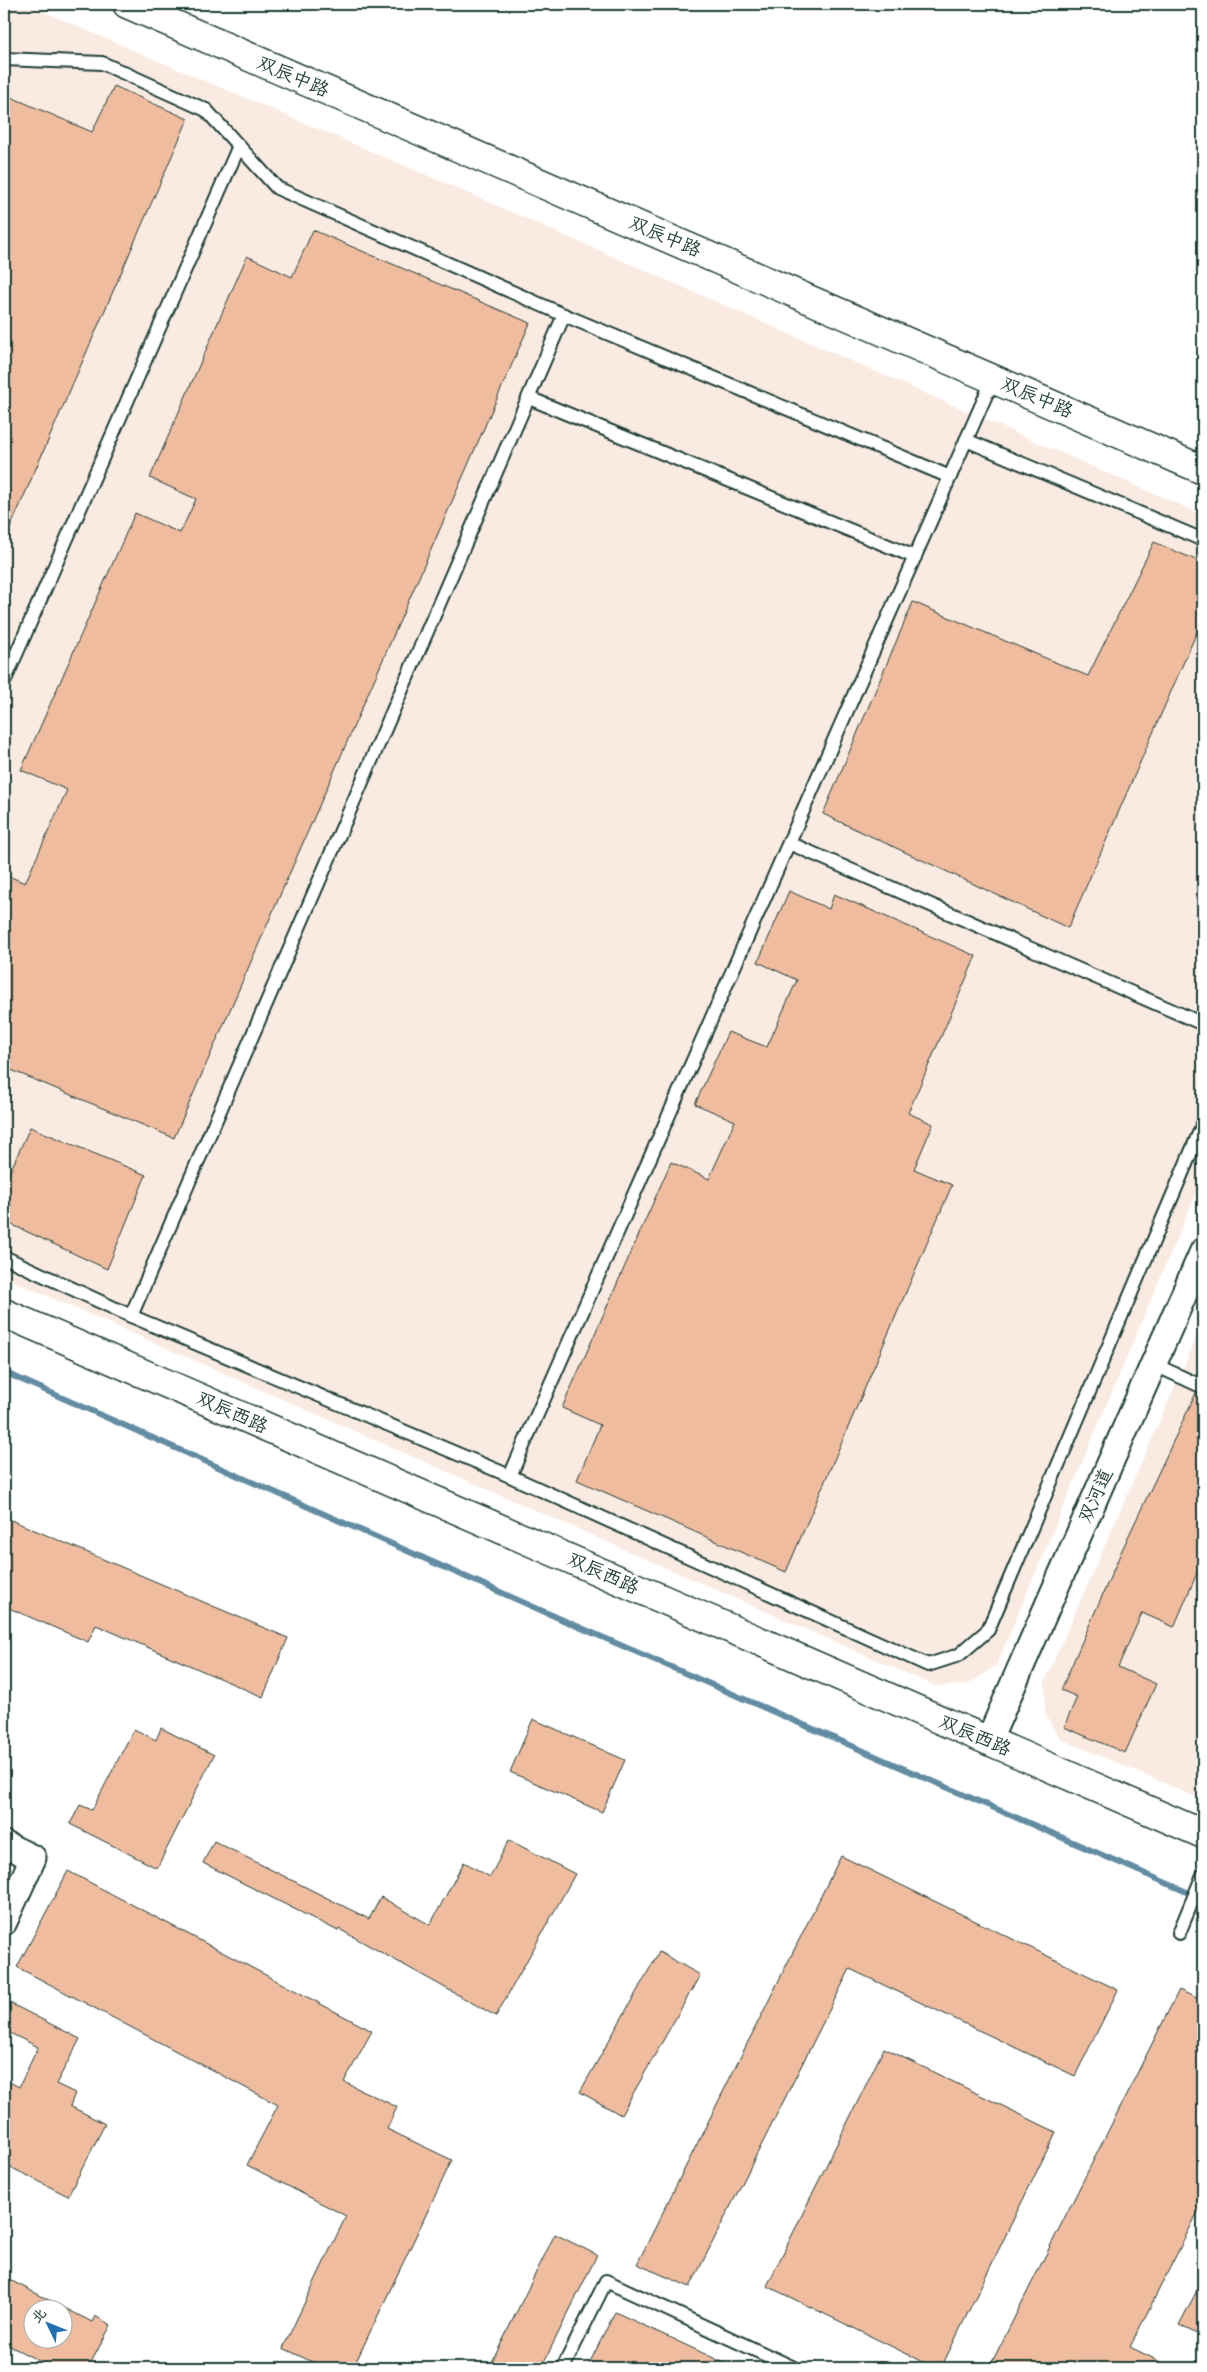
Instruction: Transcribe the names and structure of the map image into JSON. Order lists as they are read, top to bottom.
{
  "streets": {
    "main road": ["双辰中路", "双辰西路"],
    "street": ["双河道"]
  },
  "crossings": [
    ["双辰西路", "双河道"]
  ],
  "north": "top left"
}
